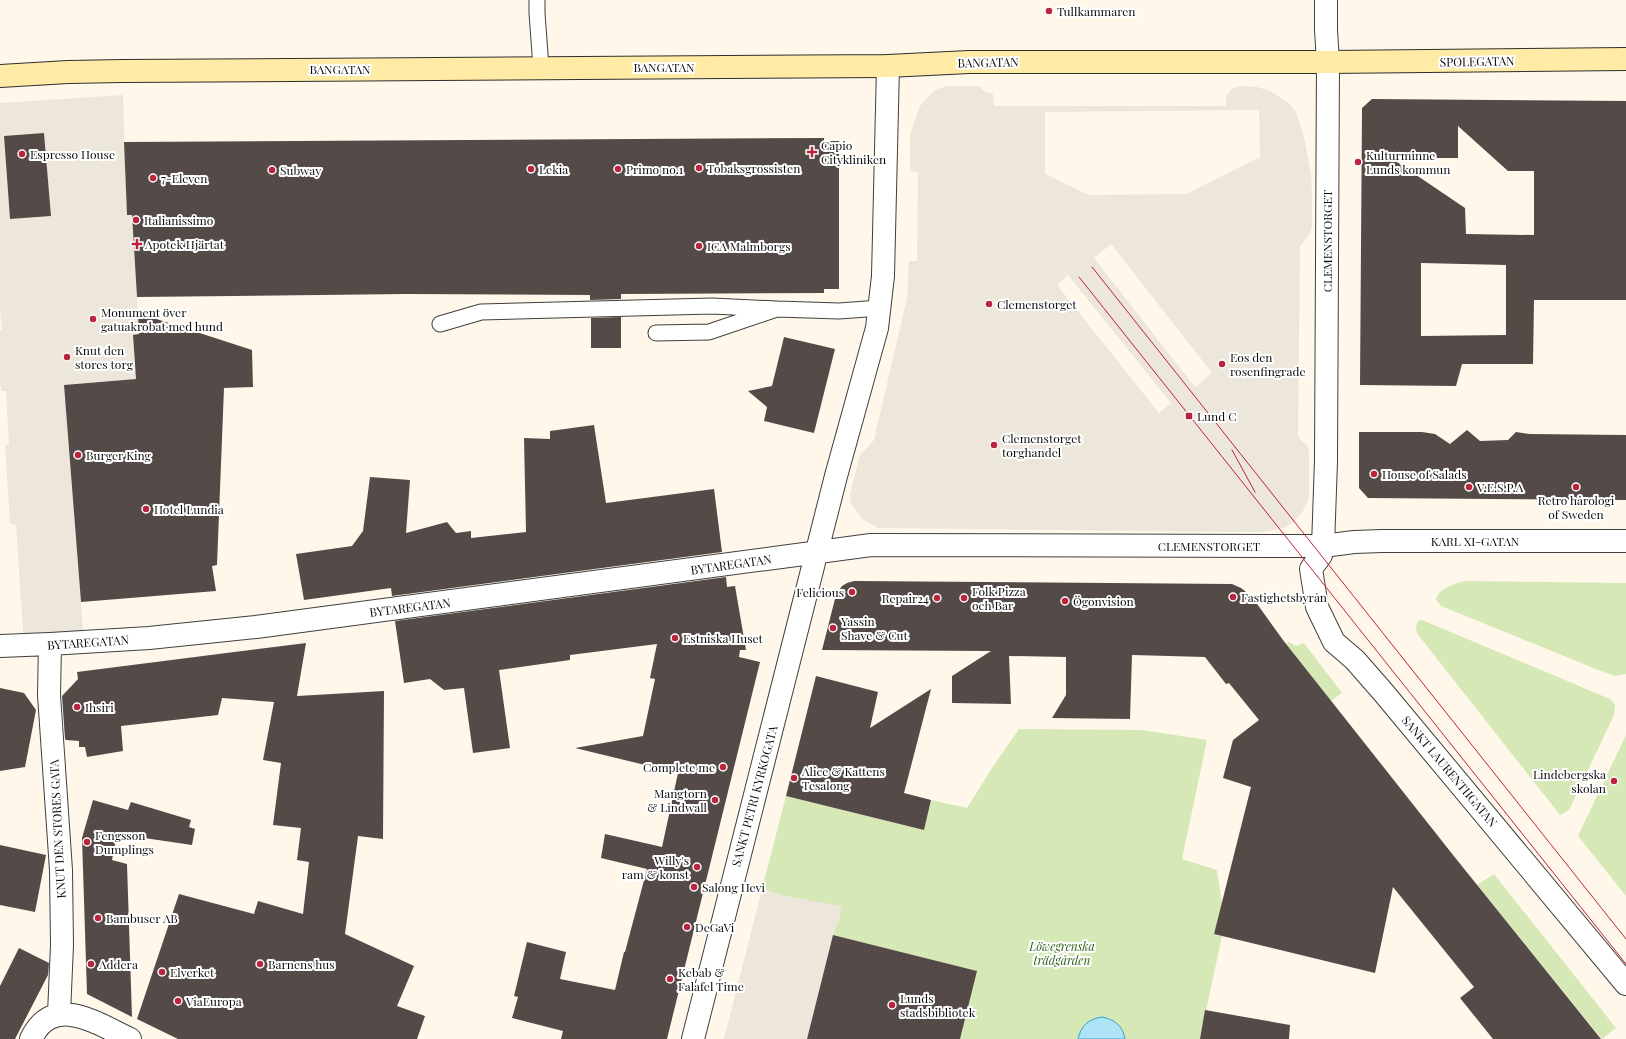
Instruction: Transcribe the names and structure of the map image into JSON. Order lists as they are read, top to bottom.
{
  "streets": {
    "street": [
      "SPOLEGATAN",
      "BANGATAN",
      "CLEMENSTORGET",
      "KARL XI-GATAN",
      "BYTAREGATAN",
      "SANKT LAURENTIIGATAN",
      "SANKT PETRI KYRKOGATA",
      "KNUT DEN STORES GATA"
    ]
  },
  "crossings": [
    ["SPOLEGATAN", "BANGATAN"],
    ["SPOLEGATAN", "CLEMENSTORGET"],
    ["BANGATAN", "CLEMENSTORGET"],
    ["CLEMENSTORGET", "KARL XI-GATAN"],
    ["CLEMENSTORGET", "BYTAREGATAN"],
    ["CLEMENSTORGET", "SANKT LAURENTIIGATAN"],
    ["CLEMENSTORGET", "SANKT PETRI KYRKOGATA"],
    ["KARL XI-GATAN", "SANKT LAURENTIIGATAN"],
    ["BYTAREGATAN", "SANKT PETRI KYRKOGATA"],
    ["BYTAREGATAN", "KNUT DEN STORES GATA"]
  ],
  "parks": ["Löwegrenska trädgården"],
  "places": {
    "other": [
      "Tullkammaren",
      "Espresso House",
      "Kulturminne Lunds kommun",
      "Tobaksgrossisten",
      "Lekia",
      "Primo no.1",
      "Subway",
      "7-Eleven",
      "Italianissimo",
      "ICA Malmborgs",
      "Clemenstorget",
      "Monument över gatuakrobat med hund",
      "Knut den stores torg",
      "Eos den rosenfingrade",
      "Clemenstorget torghandel",
      "Burger King",
      "House of Salads",
      "V.E.S.P.A",
      "Retro hårologi of Sweden",
      "Hotel Lundia",
      "Felicious",
      "Fastighetsbyrån",
      "Repair24",
      "Folk Pizza och Bar",
      "Ögonvision",
      "Yassin Shave & Cut",
      "Estniska Huset",
      "Ihsiri",
      "Complete me",
      "Alice & Kattens Tesalong",
      "Lindebergska skolan",
      "Mangtorn & Lindwall",
      "Fengsson Dumplings",
      "Willy's ram & konst",
      "Salong Hevi",
      "Bambuser AB",
      "DeGaVi",
      "Addera",
      "Barnens hus",
      "Elverket",
      "Kebab & Falafel Time",
      "ViaEuropa",
      "Lunds stadsbibliotek"
    ],
    "health": ["Capio Citykliniken", "Apotek Hjärtat"],
    "transit": ["Lund C"]
  }
}
